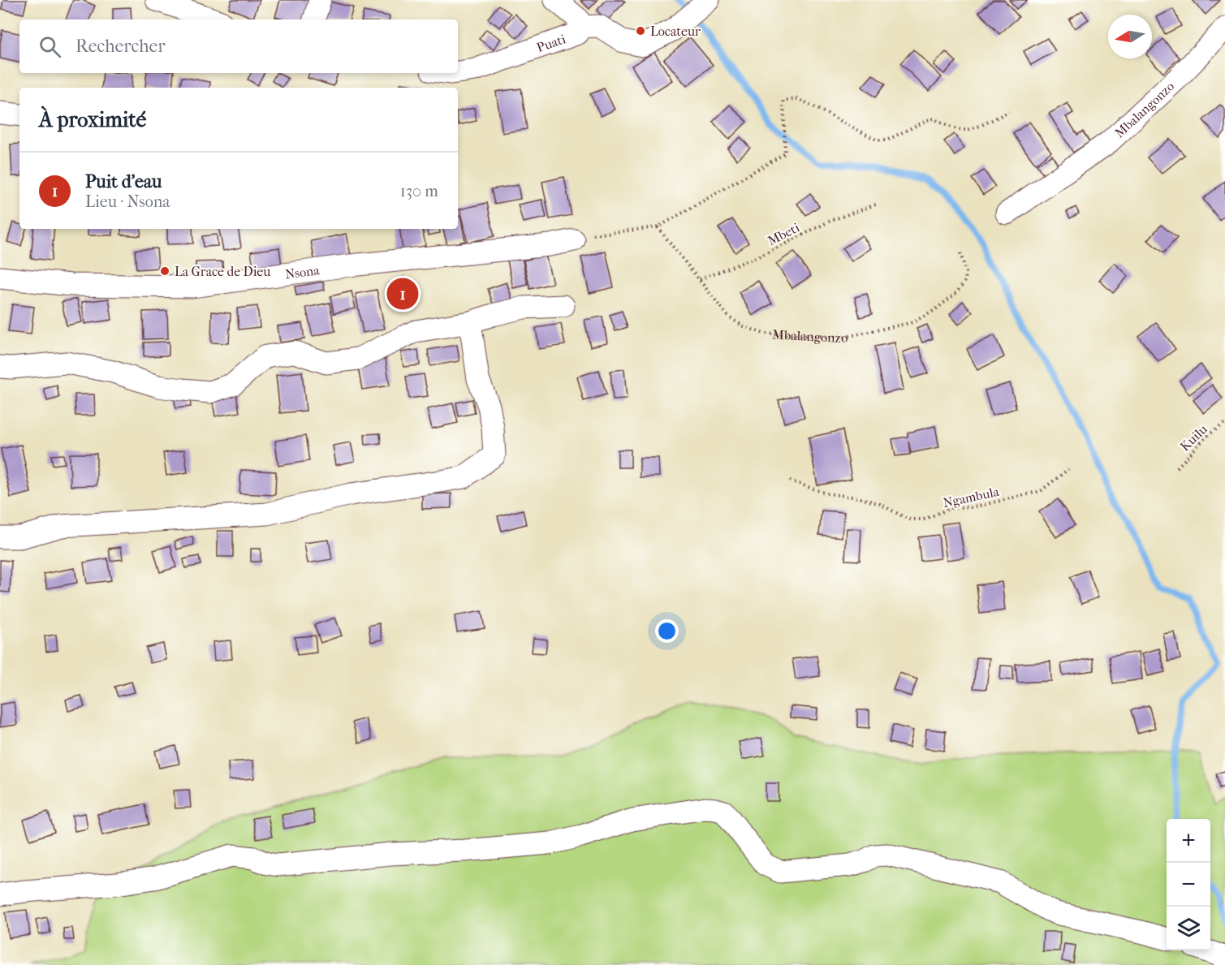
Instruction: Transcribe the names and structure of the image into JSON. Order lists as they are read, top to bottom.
{
  "streets": {
    "street": ["Puati", "Mbalangonzo", "Nsona"],
    "path": ["Mbeti", "Kuilu", "Ngambula"]
  },
  "crossings": [
    ["Mbalangonzo", "Mbeti"]
  ],
  "places": ["Locateur", "La Grace de Dieu"],
  "north": "left",
  "page": {
    "search": "Rechercher",
    "heading": "À proximité",
    "list": [
      {
        "mark": "1",
        "name": "Puit d'eau",
        "note": "Lieu · Nsona",
        "value": "130 m"
      }
    ],
    "pins": "1",
    "map_buttons": ["+", "−"]
  }
}
